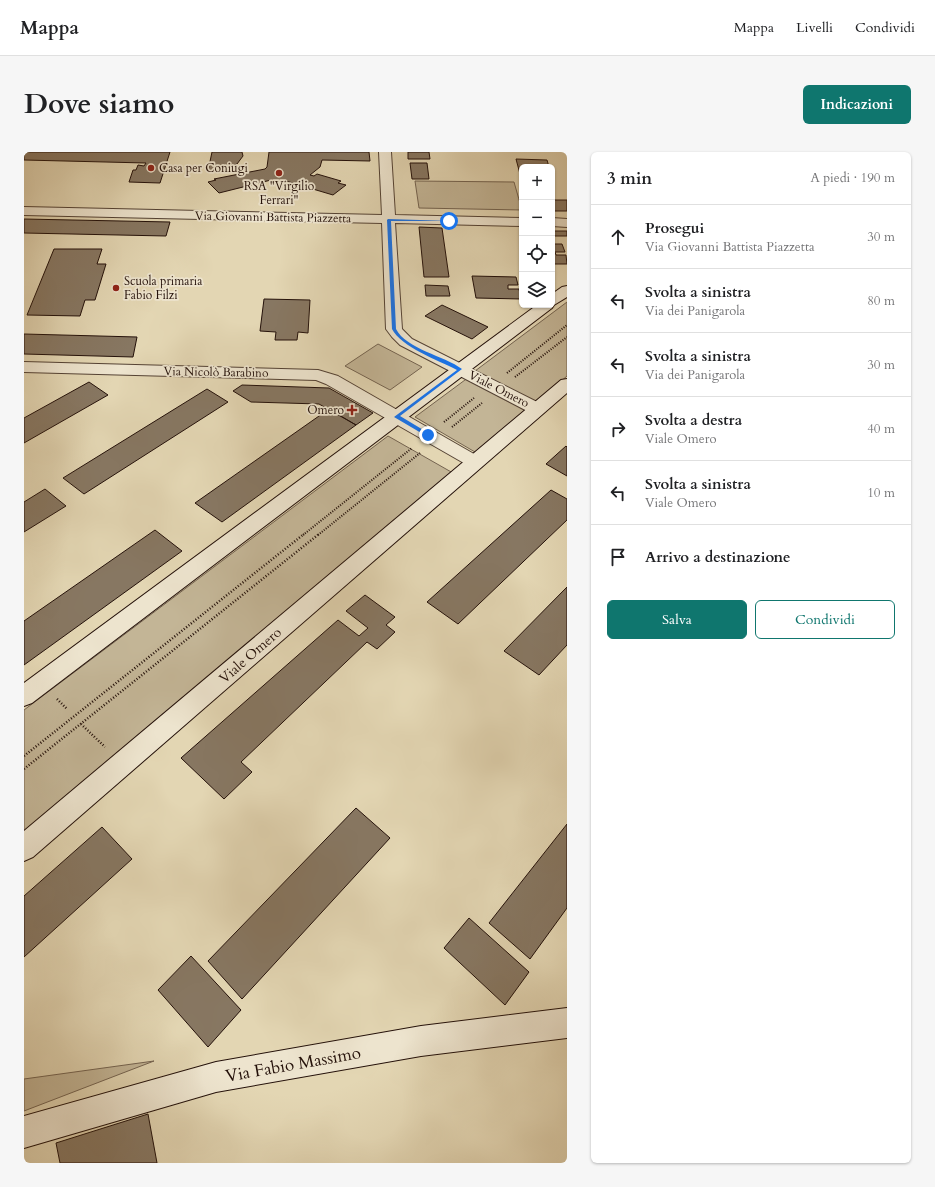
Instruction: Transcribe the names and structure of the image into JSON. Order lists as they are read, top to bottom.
{
  "streets": {
    "street": [
      "Via Giovanni Battista Piazzetta",
      "Via Nicolò Barabino",
      "Viale Omero",
      "Via Fabio Massimo"
    ]
  },
  "crossings": [
    ["Via Nicolò Barabino", "Viale Omero"]
  ],
  "places": {
    "other": ["Casa per Coniugi", "RSA \"Virgilio Ferrari\"", "Scuola primaria Fabio Filzi"],
    "health": ["Omero"]
  },
  "page": {
    "header": "Mappa",
    "nav": ["Mappa", "Livelli", "Condividi"],
    "title": "Dove siamo",
    "buttons": [
      "Indicazioni",
      ["Salva", "Condividi"]
    ],
    "heading": ["3 min", "A piedi · 190 m"],
    "map_buttons": ["+", "−"],
    "list": [
      ["Prosegui", "Via Giovanni Battista Piazzetta", "30 m"],
      ["Svolta a sinistra", "Via dei Panigarola", "80 m"],
      ["Svolta a sinistra", "Via dei Panigarola", "30 m"],
      ["Svolta a destra", "Viale Omero", "40 m"],
      ["Svolta a sinistra", "Viale Omero", "10 m"],
      "Arrivo a destinazione"
    ]
  }
}
